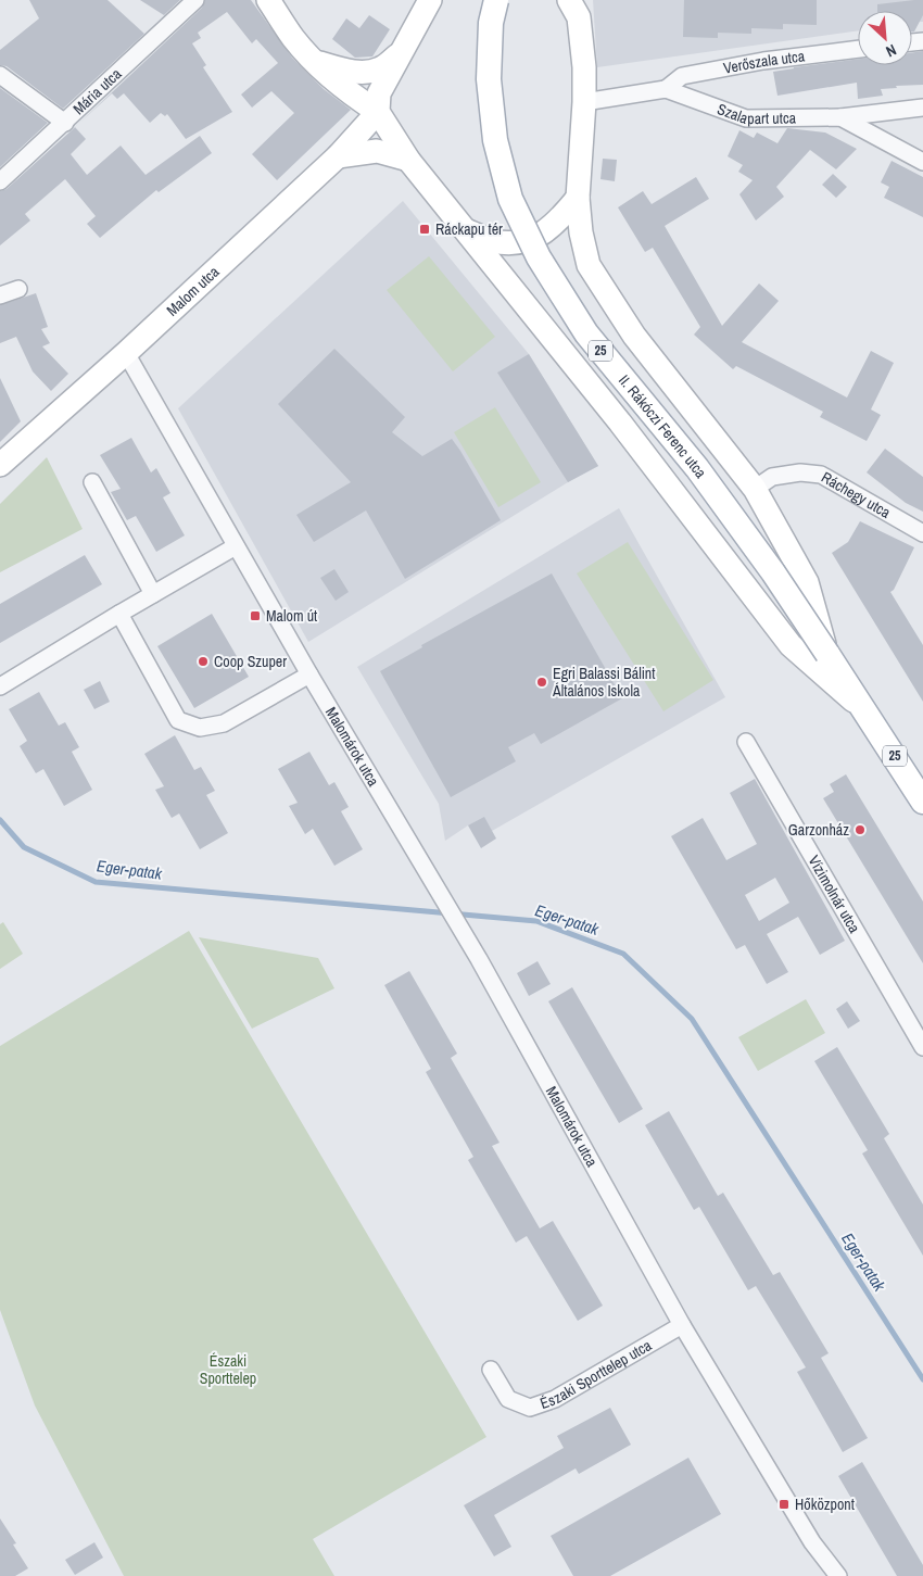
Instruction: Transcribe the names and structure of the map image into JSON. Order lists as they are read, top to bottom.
{
  "streets": {
    "main road": ["Malom utca", "25", "II. Rákóczi Ferenc utca"],
    "street": [
      "Verőszala utca",
      "Mária utca",
      "Szalapart utca",
      "Ráchegy utca",
      "Malomárok utca",
      "Vízimolnár utca",
      "Északi Sporttelep utca"
    ]
  },
  "crossings": [
    ["Verőszala utca", "Szalapart utca"],
    ["Malom utca", "Malomárok utca"],
    ["II. Rákóczi Ferenc utca", "Ráchegy utca"],
    ["Malomárok utca", "Északi Sporttelep utca"]
  ],
  "water": ["Eger-patak"],
  "parks": ["Északi Sporttelep"],
  "places": {
    "transit": ["Ráckapu tér", "Malom út", "Hőközpont"],
    "other": ["Coop Szuper", "Egri Balassi Bálint Általános Iskola", "Garzonház"]
  },
  "north": "bottom right"
}
